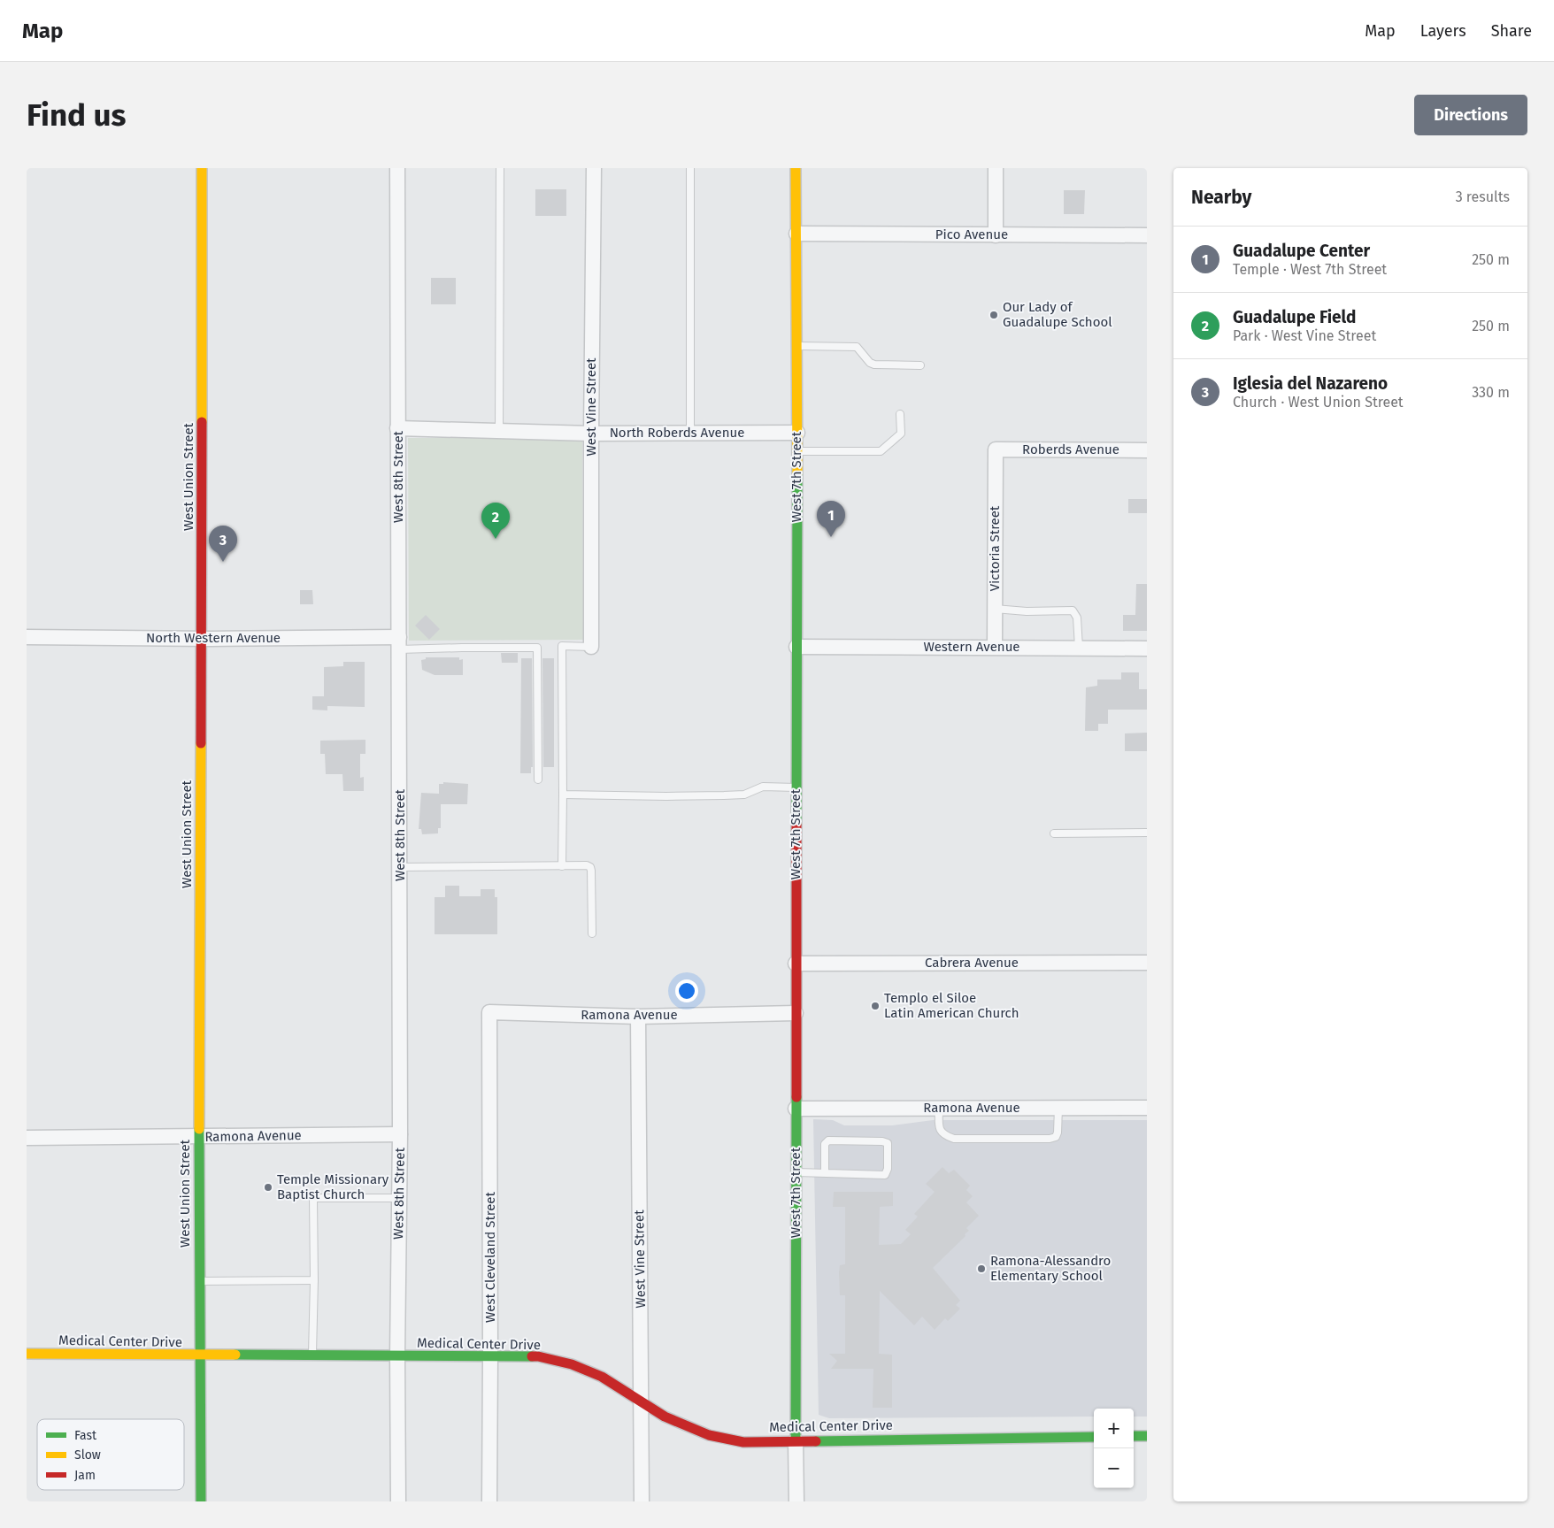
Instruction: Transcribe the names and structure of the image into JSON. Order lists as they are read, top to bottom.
{
  "streets": {
    "street": [
      "Pico Avenue",
      "West Vine Street",
      "North Roberds Avenue",
      "Roberds Avenue",
      "West Union Street",
      "West 8th Street",
      "West 7th Street",
      "Victoria Street",
      "North Western Avenue",
      "Western Avenue",
      "Cabrera Avenue",
      "Ramona Avenue",
      "West Cleveland Street",
      "Medical Center Drive"
    ]
  },
  "crossings": [
    ["Pico Avenue", "West 7th Street"],
    ["West Vine Street", "North Roberds Avenue"],
    ["West Vine Street", "Ramona Avenue"],
    ["West Vine Street", "Medical Center Drive"],
    ["North Roberds Avenue", "West 8th Street"],
    ["North Roberds Avenue", "West 7th Street"],
    ["Roberds Avenue", "Victoria Street"],
    ["West Union Street", "North Western Avenue"],
    ["West Union Street", "Ramona Avenue"],
    ["West Union Street", "Medical Center Drive"],
    ["West 8th Street", "North Western Avenue"],
    ["West 8th Street", "Ramona Avenue"],
    ["West 8th Street", "Medical Center Drive"],
    ["West 7th Street", "Western Avenue"],
    ["West 7th Street", "Cabrera Avenue"],
    ["West 7th Street", "Ramona Avenue"],
    ["West 7th Street", "Medical Center Drive"],
    ["Victoria Street", "Western Avenue"],
    ["Ramona Avenue", "West Cleveland Street"],
    ["West Cleveland Street", "Medical Center Drive"]
  ],
  "places": [
    "Our Lady of Guadalupe School",
    "Templo el Siloe Latin American Church",
    "Temple Missionary Baptist Church",
    "Ramona-Alessandro Elementary School"
  ],
  "legend": ["Fast", "Slow", "Jam"],
  "page": {
    "header": "Map",
    "nav": ["Map", "Layers", "Share"],
    "buttons": "Directions",
    "title": "Find us",
    "heading": ["Nearby", "3 results"],
    "list": [
      {
        "mark": "1",
        "name": "Guadalupe Center",
        "note": "Temple · West 7th Street",
        "value": "250 m"
      },
      {
        "mark": "2",
        "name": "Guadalupe Field",
        "note": "Park · West Vine Street",
        "value": "250 m"
      },
      {
        "mark": "3",
        "name": "Iglesia del Nazareno",
        "note": "Church · West Union Street",
        "value": "330 m"
      }
    ],
    "pins": ["1", "2", "3"],
    "map_buttons": ["+", "−"]
  }
}
